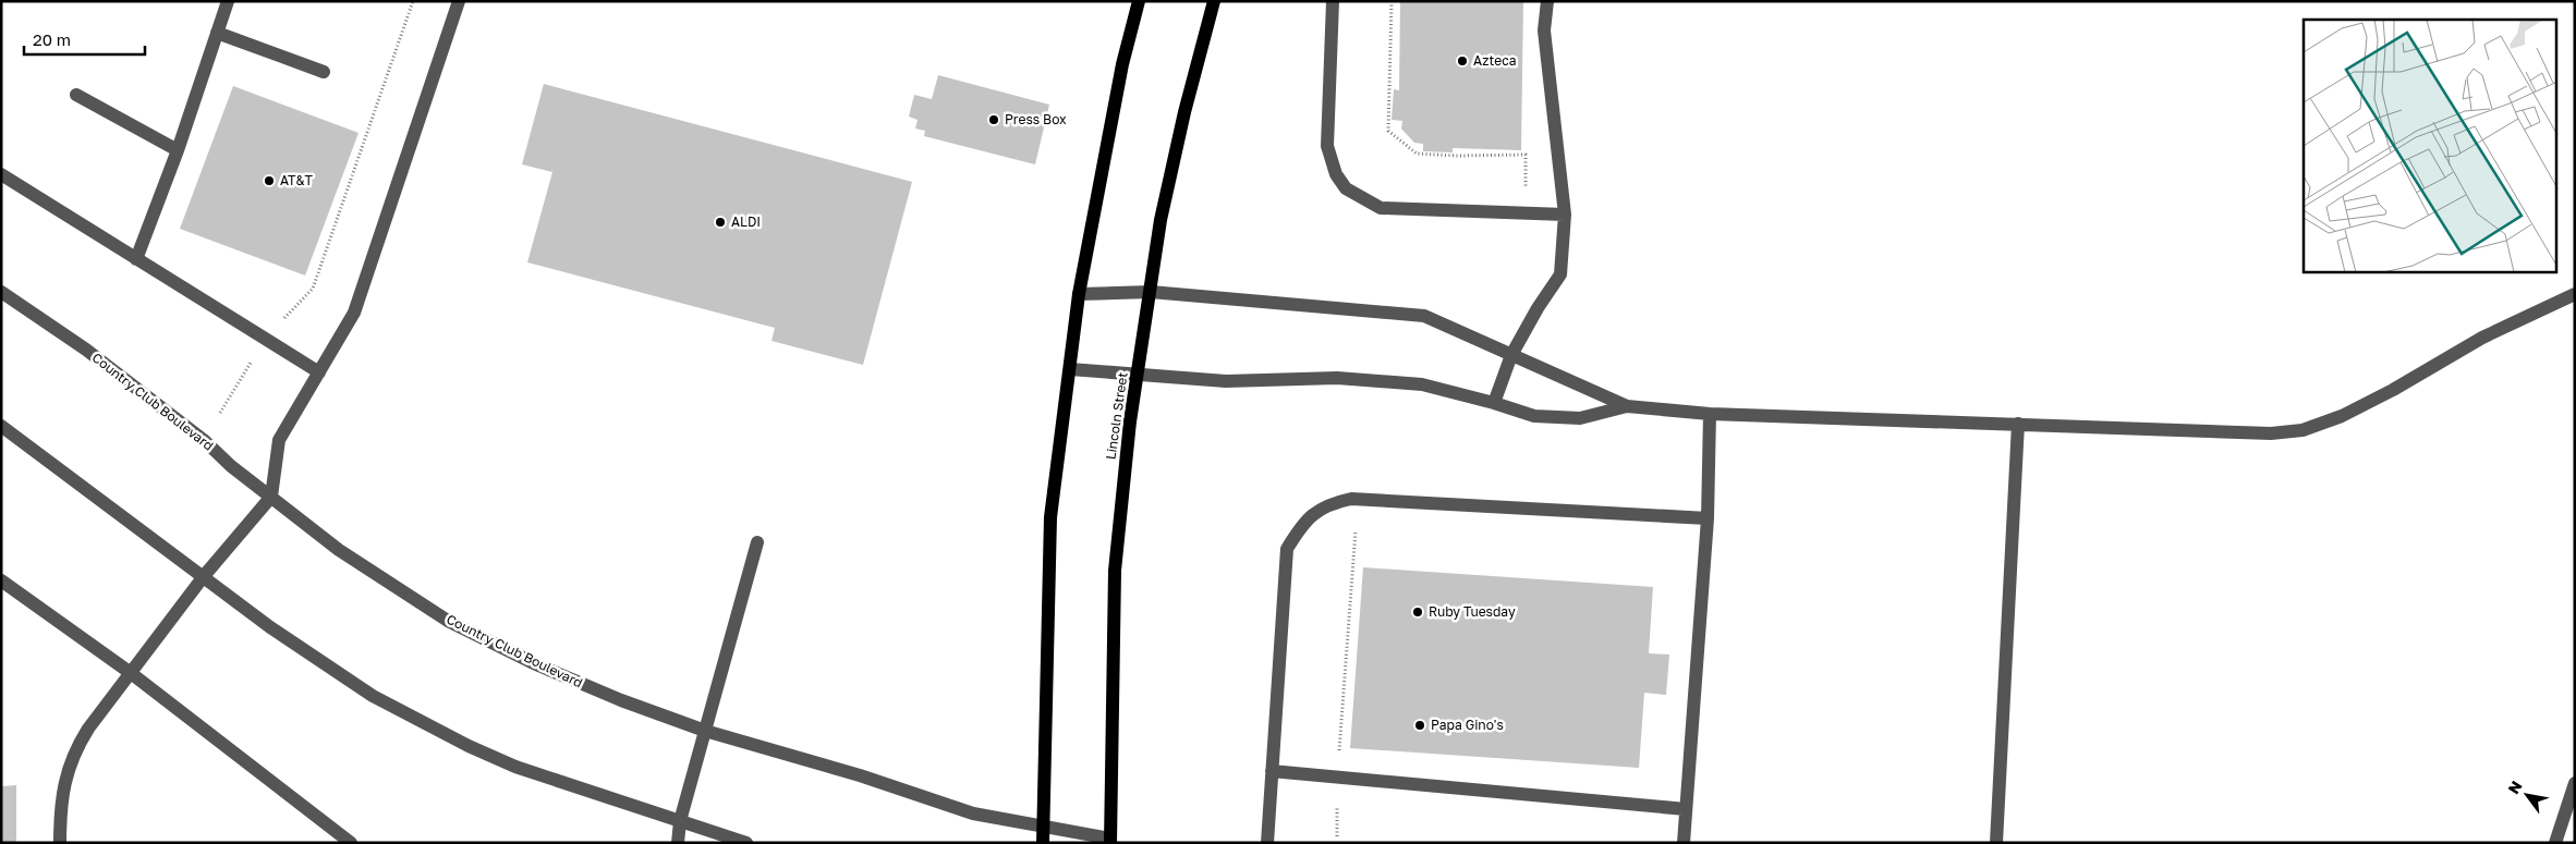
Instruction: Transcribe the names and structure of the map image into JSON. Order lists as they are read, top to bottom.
{
  "streets": {
    "main road": ["Lincoln Street"],
    "street": ["Country Club Boulevard"]
  },
  "crossings": [
    ["Country Club Boulevard", "Lincoln Street"]
  ],
  "places": [
    "Azteca",
    "Press Box",
    "AT&T",
    "ALDI",
    "Ruby Tuesday",
    "Papa Gino's"
  ],
  "scale_bar": "20 m",
  "north": "top left"
}
